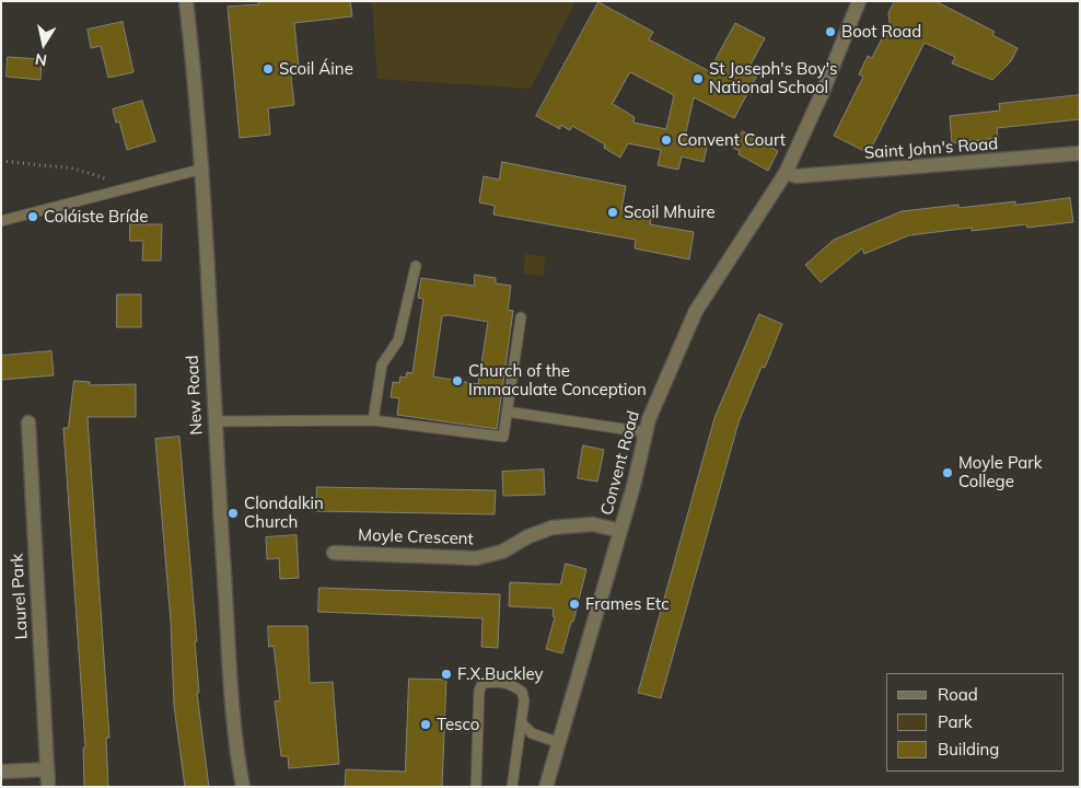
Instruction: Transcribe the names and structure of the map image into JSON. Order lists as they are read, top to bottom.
{
  "streets": {
    "street": [
      "Saint John's Road",
      "New Road",
      "Convent Road",
      "Moyle Crescent",
      "Laurel Park"
    ]
  },
  "crossings": [
    ["Saint John's Road", "Convent Road"],
    ["Convent Road", "Moyle Crescent"]
  ],
  "places": [
    "Boot Road",
    "Scoil Áine",
    "St Joseph's Boy's National School",
    "Convent Court",
    "Scoil Mhuire",
    "Coláiste Bríde",
    "Church of the Immaculate Conception",
    "Moyle Park College",
    "Clondalkin Church",
    "Frames Etc",
    "F.X.Buckley",
    "Tesco"
  ],
  "legend": ["Road", "Park", "Building"],
  "north": "bottom"
}
